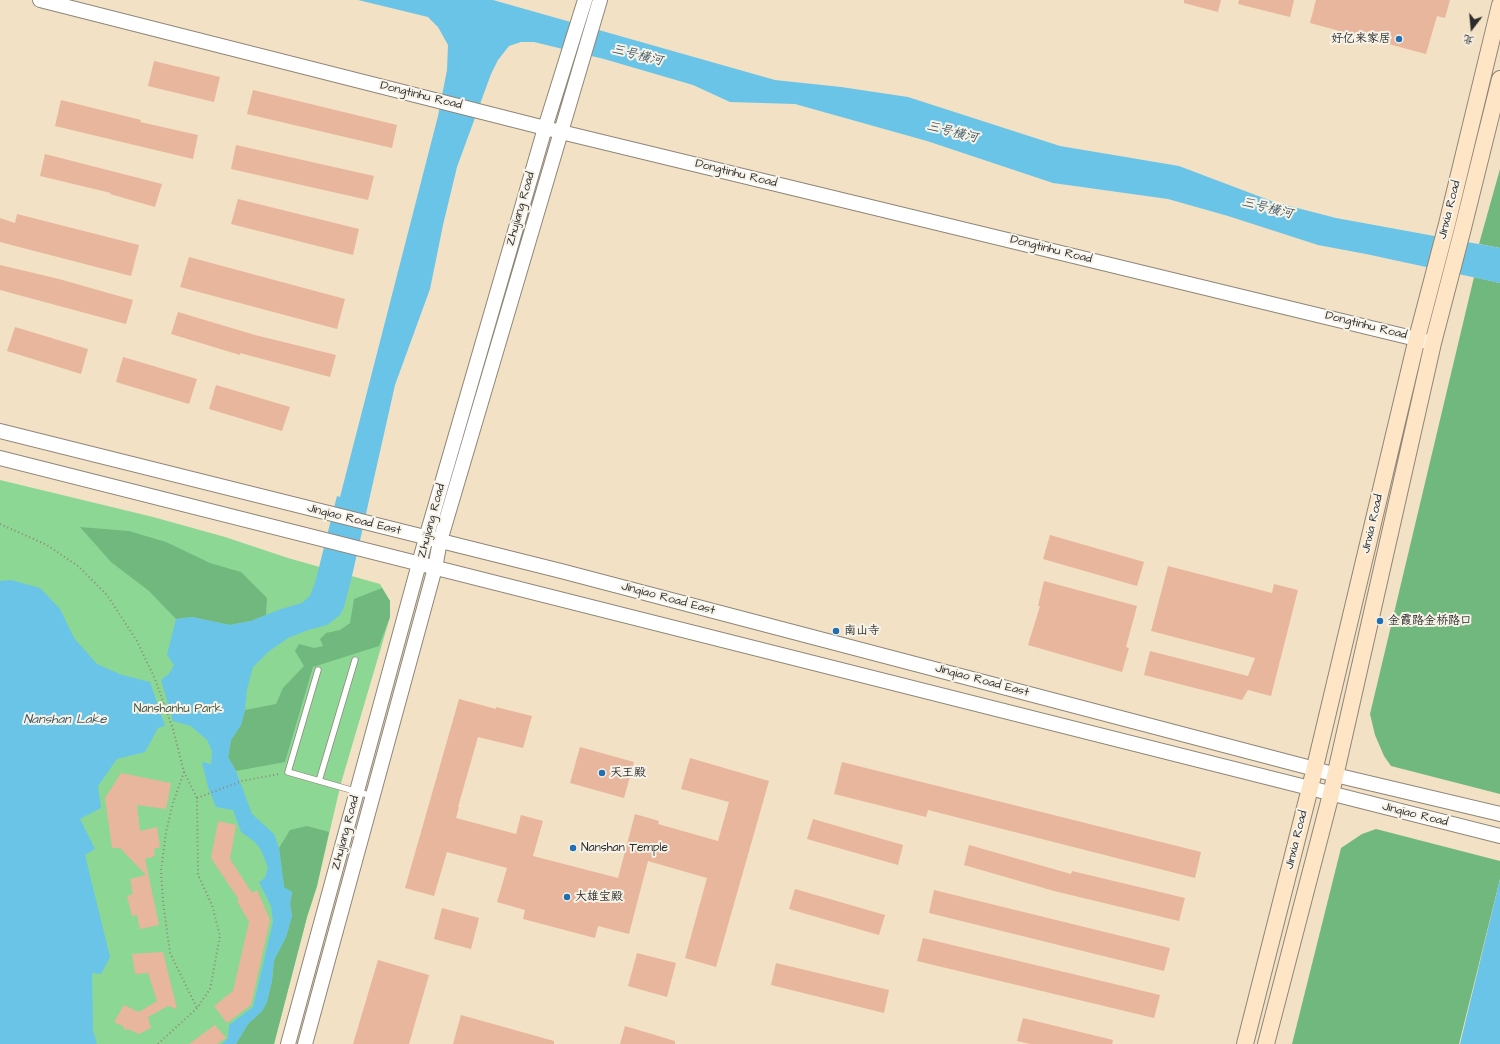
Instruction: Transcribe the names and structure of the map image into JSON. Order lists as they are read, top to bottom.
{
  "streets": {
    "main road": ["Jinxia Road"],
    "street": [
      "Dongtinhu Road",
      "Zhujiang Road",
      "Jinqiao Road East",
      "Jinqiao Road"
    ]
  },
  "crossings": [
    ["Dongtinhu Road", "Zhujiang Road"],
    ["Dongtinhu Road", "Jinxia Road"],
    ["Zhujiang Road", "Jinqiao Road East"],
    ["Jinxia Road", "Jinqiao Road East"],
    ["Jinxia Road", "Jinqiao Road"],
    ["Jinqiao Road East", "Jinqiao Road"]
  ],
  "water": ["三号横河", "Nanshan Lake"],
  "parks": ["Nanshanhu Park"],
  "places": [
    "好亿来家居",
    "金霞路金桥路口",
    "南山寺",
    "天王殿",
    "Nanshan Temple",
    "大雄宝殿"
  ],
  "north": "bottom"
}
